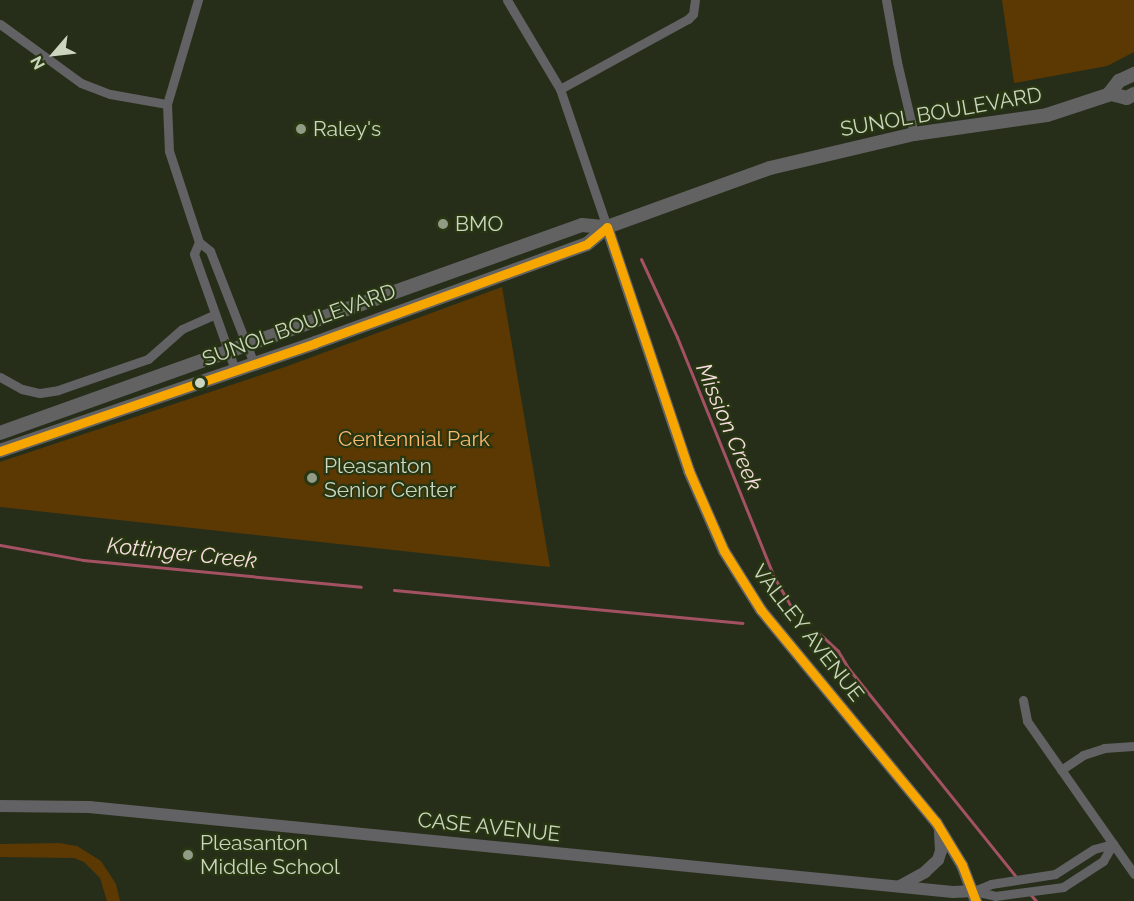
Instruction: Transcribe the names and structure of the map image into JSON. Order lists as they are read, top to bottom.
{
  "streets": {
    "main road": ["SUNOL BOULEVARD"],
    "street": ["VALLEY AVENUE", "CASE AVENUE"]
  },
  "crossings": [
    ["SUNOL BOULEVARD", "VALLEY AVENUE"],
    ["VALLEY AVENUE", "CASE AVENUE"]
  ],
  "water": ["Mission Creek", "Kottinger Creek"],
  "parks": ["Centennial Park"],
  "places": [
    "Raley's",
    "BMO",
    "Pleasanton Senior Center",
    "Pleasanton Middle School"
  ],
  "north": "bottom left"
}
